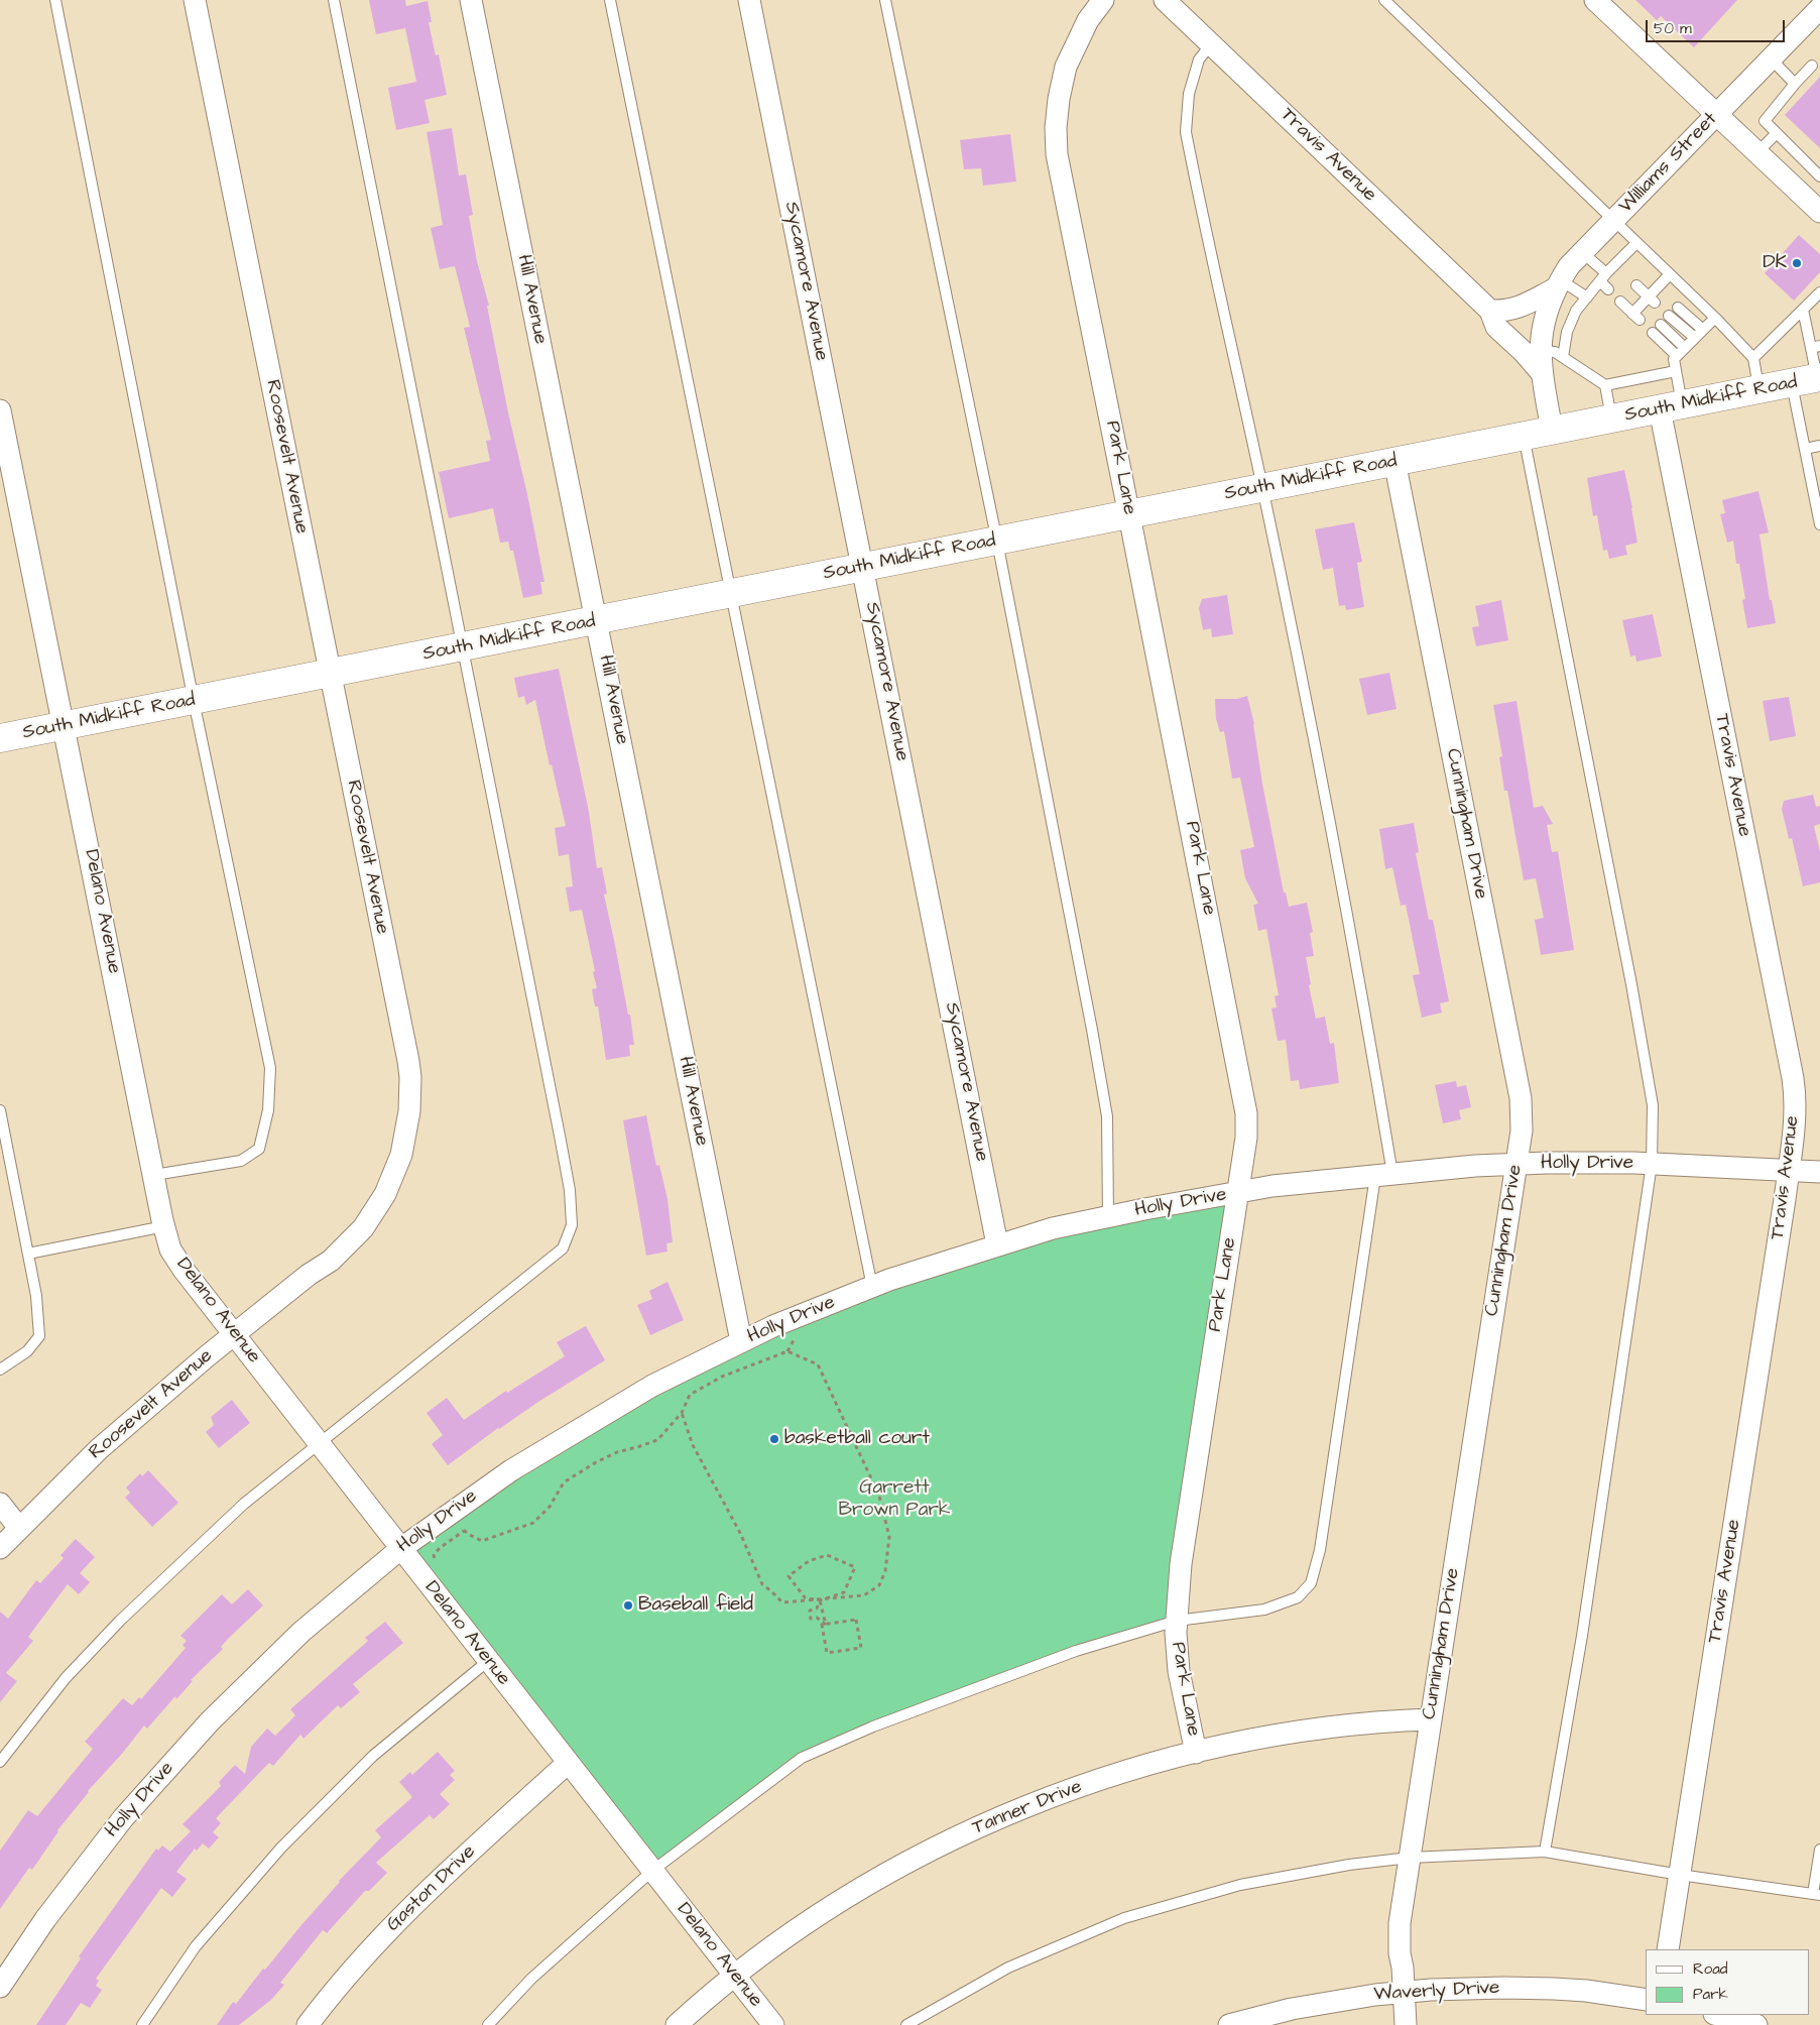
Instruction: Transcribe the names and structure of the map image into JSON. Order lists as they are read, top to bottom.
{
  "streets": {
    "main road": ["South Midkiff Road"],
    "street": [
      "Travis Avenue",
      "Williams Street",
      "Sycamore Avenue",
      "Hill Avenue",
      "Roosevelt Avenue",
      "Park Lane",
      "Cunningham Drive",
      "Delano Avenue",
      "Holly Drive",
      "Tanner Drive",
      "Gaston Drive",
      "Waverly Drive"
    ]
  },
  "crossings": [
    ["Travis Avenue", "South Midkiff Road"],
    ["Travis Avenue", "Holly Drive"],
    ["Sycamore Avenue", "South Midkiff Road"],
    ["Sycamore Avenue", "Holly Drive"],
    ["Hill Avenue", "South Midkiff Road"],
    ["Hill Avenue", "Holly Drive"],
    ["South Midkiff Road", "Roosevelt Avenue"],
    ["South Midkiff Road", "Park Lane"],
    ["South Midkiff Road", "Cunningham Drive"],
    ["South Midkiff Road", "Delano Avenue"],
    ["Roosevelt Avenue", "Delano Avenue"],
    ["Park Lane", "Holly Drive"],
    ["Park Lane", "Tanner Drive"],
    ["Cunningham Drive", "Holly Drive"],
    ["Cunningham Drive", "Tanner Drive"],
    ["Cunningham Drive", "Waverly Drive"],
    ["Delano Avenue", "Holly Drive"],
    ["Delano Avenue", "Tanner Drive"],
    ["Delano Avenue", "Gaston Drive"]
  ],
  "parks": ["Garrett Brown Park"],
  "places": ["DK", "basketball court", "Baseball field"],
  "legend": ["Road", "Park"],
  "scale_bar": "50 m"
}
